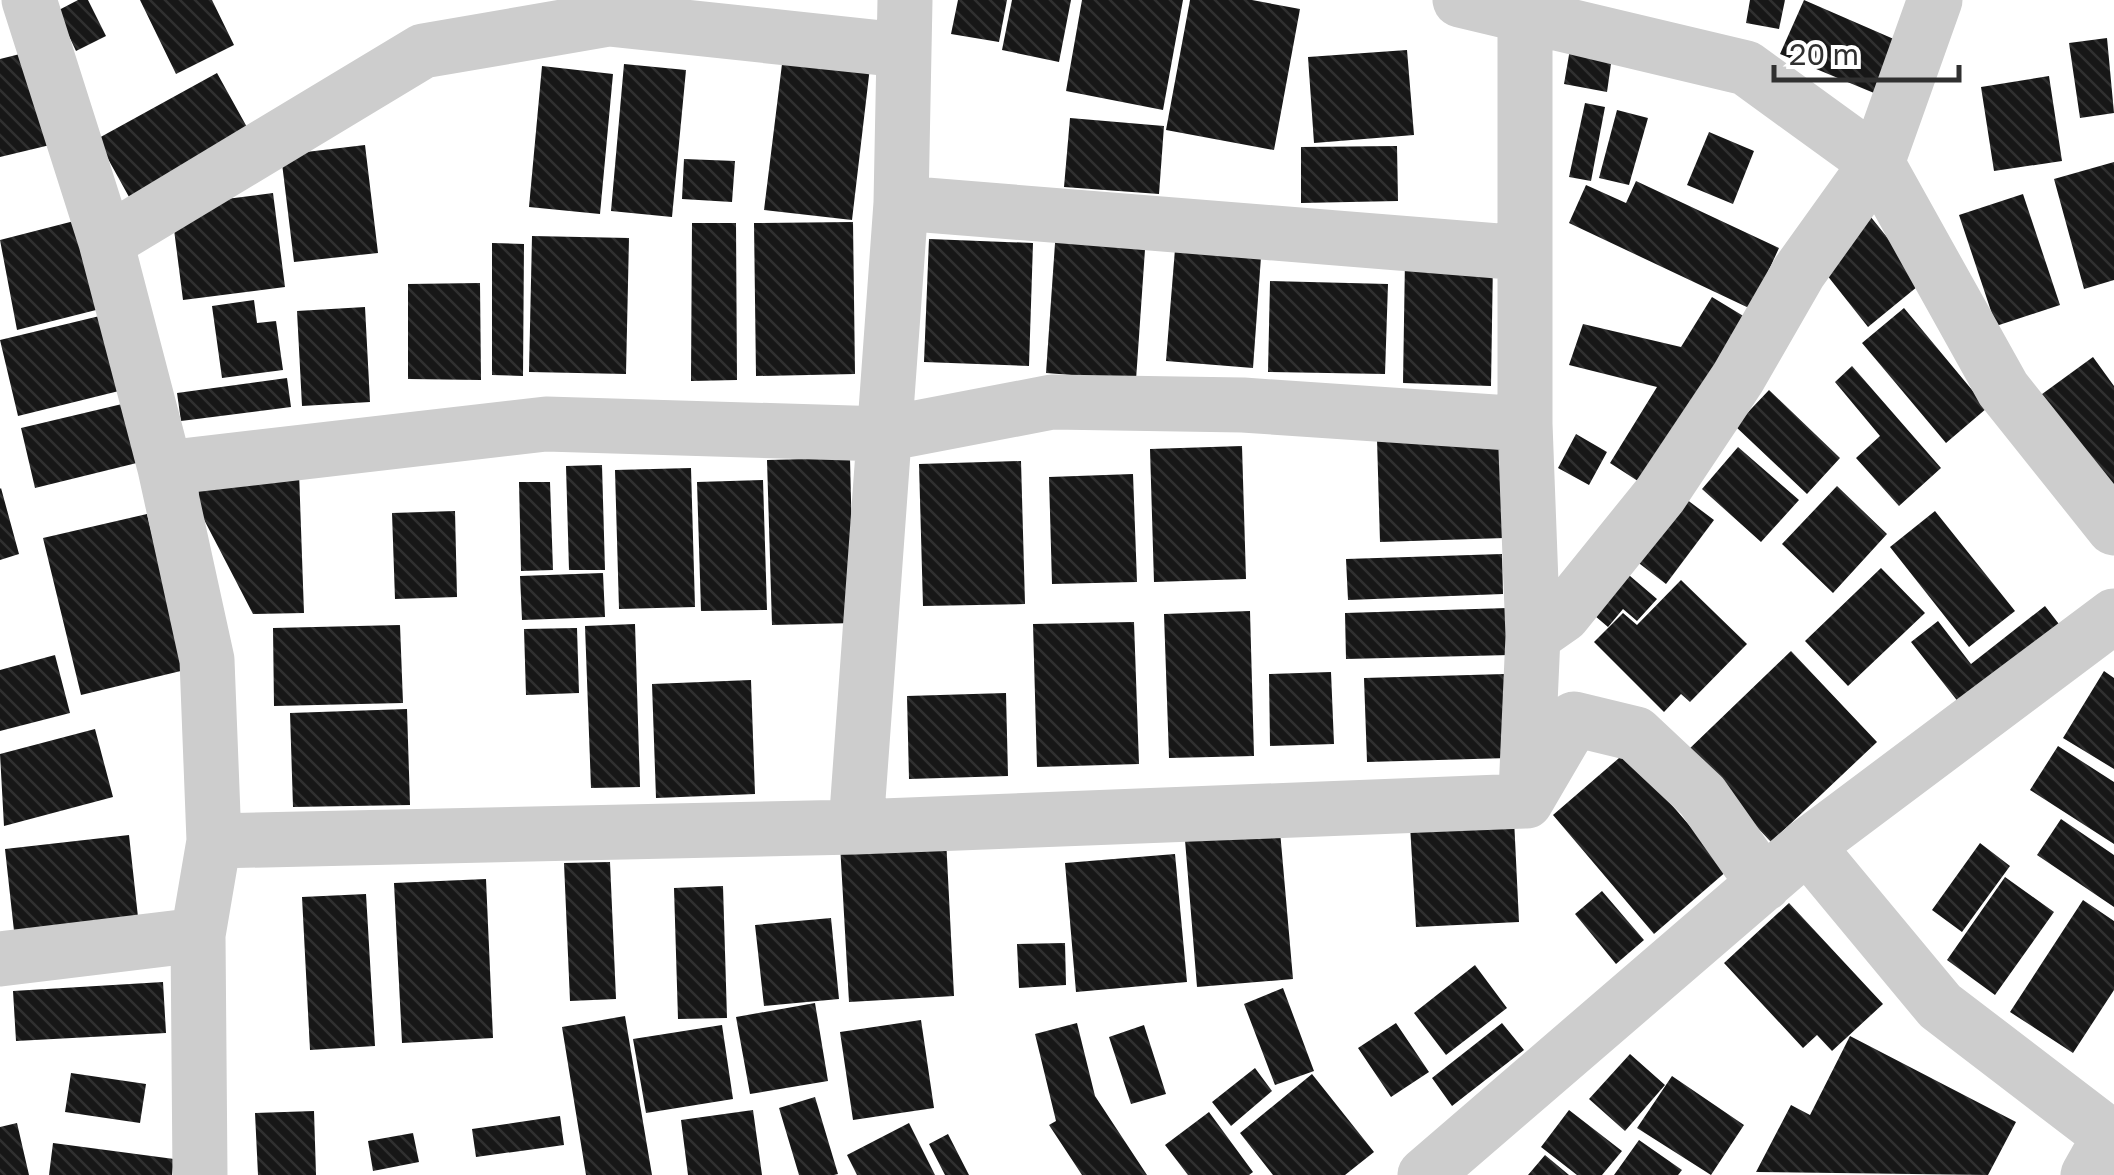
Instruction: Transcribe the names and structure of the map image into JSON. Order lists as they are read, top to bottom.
{
  "scale_bar": "20 m"
}
